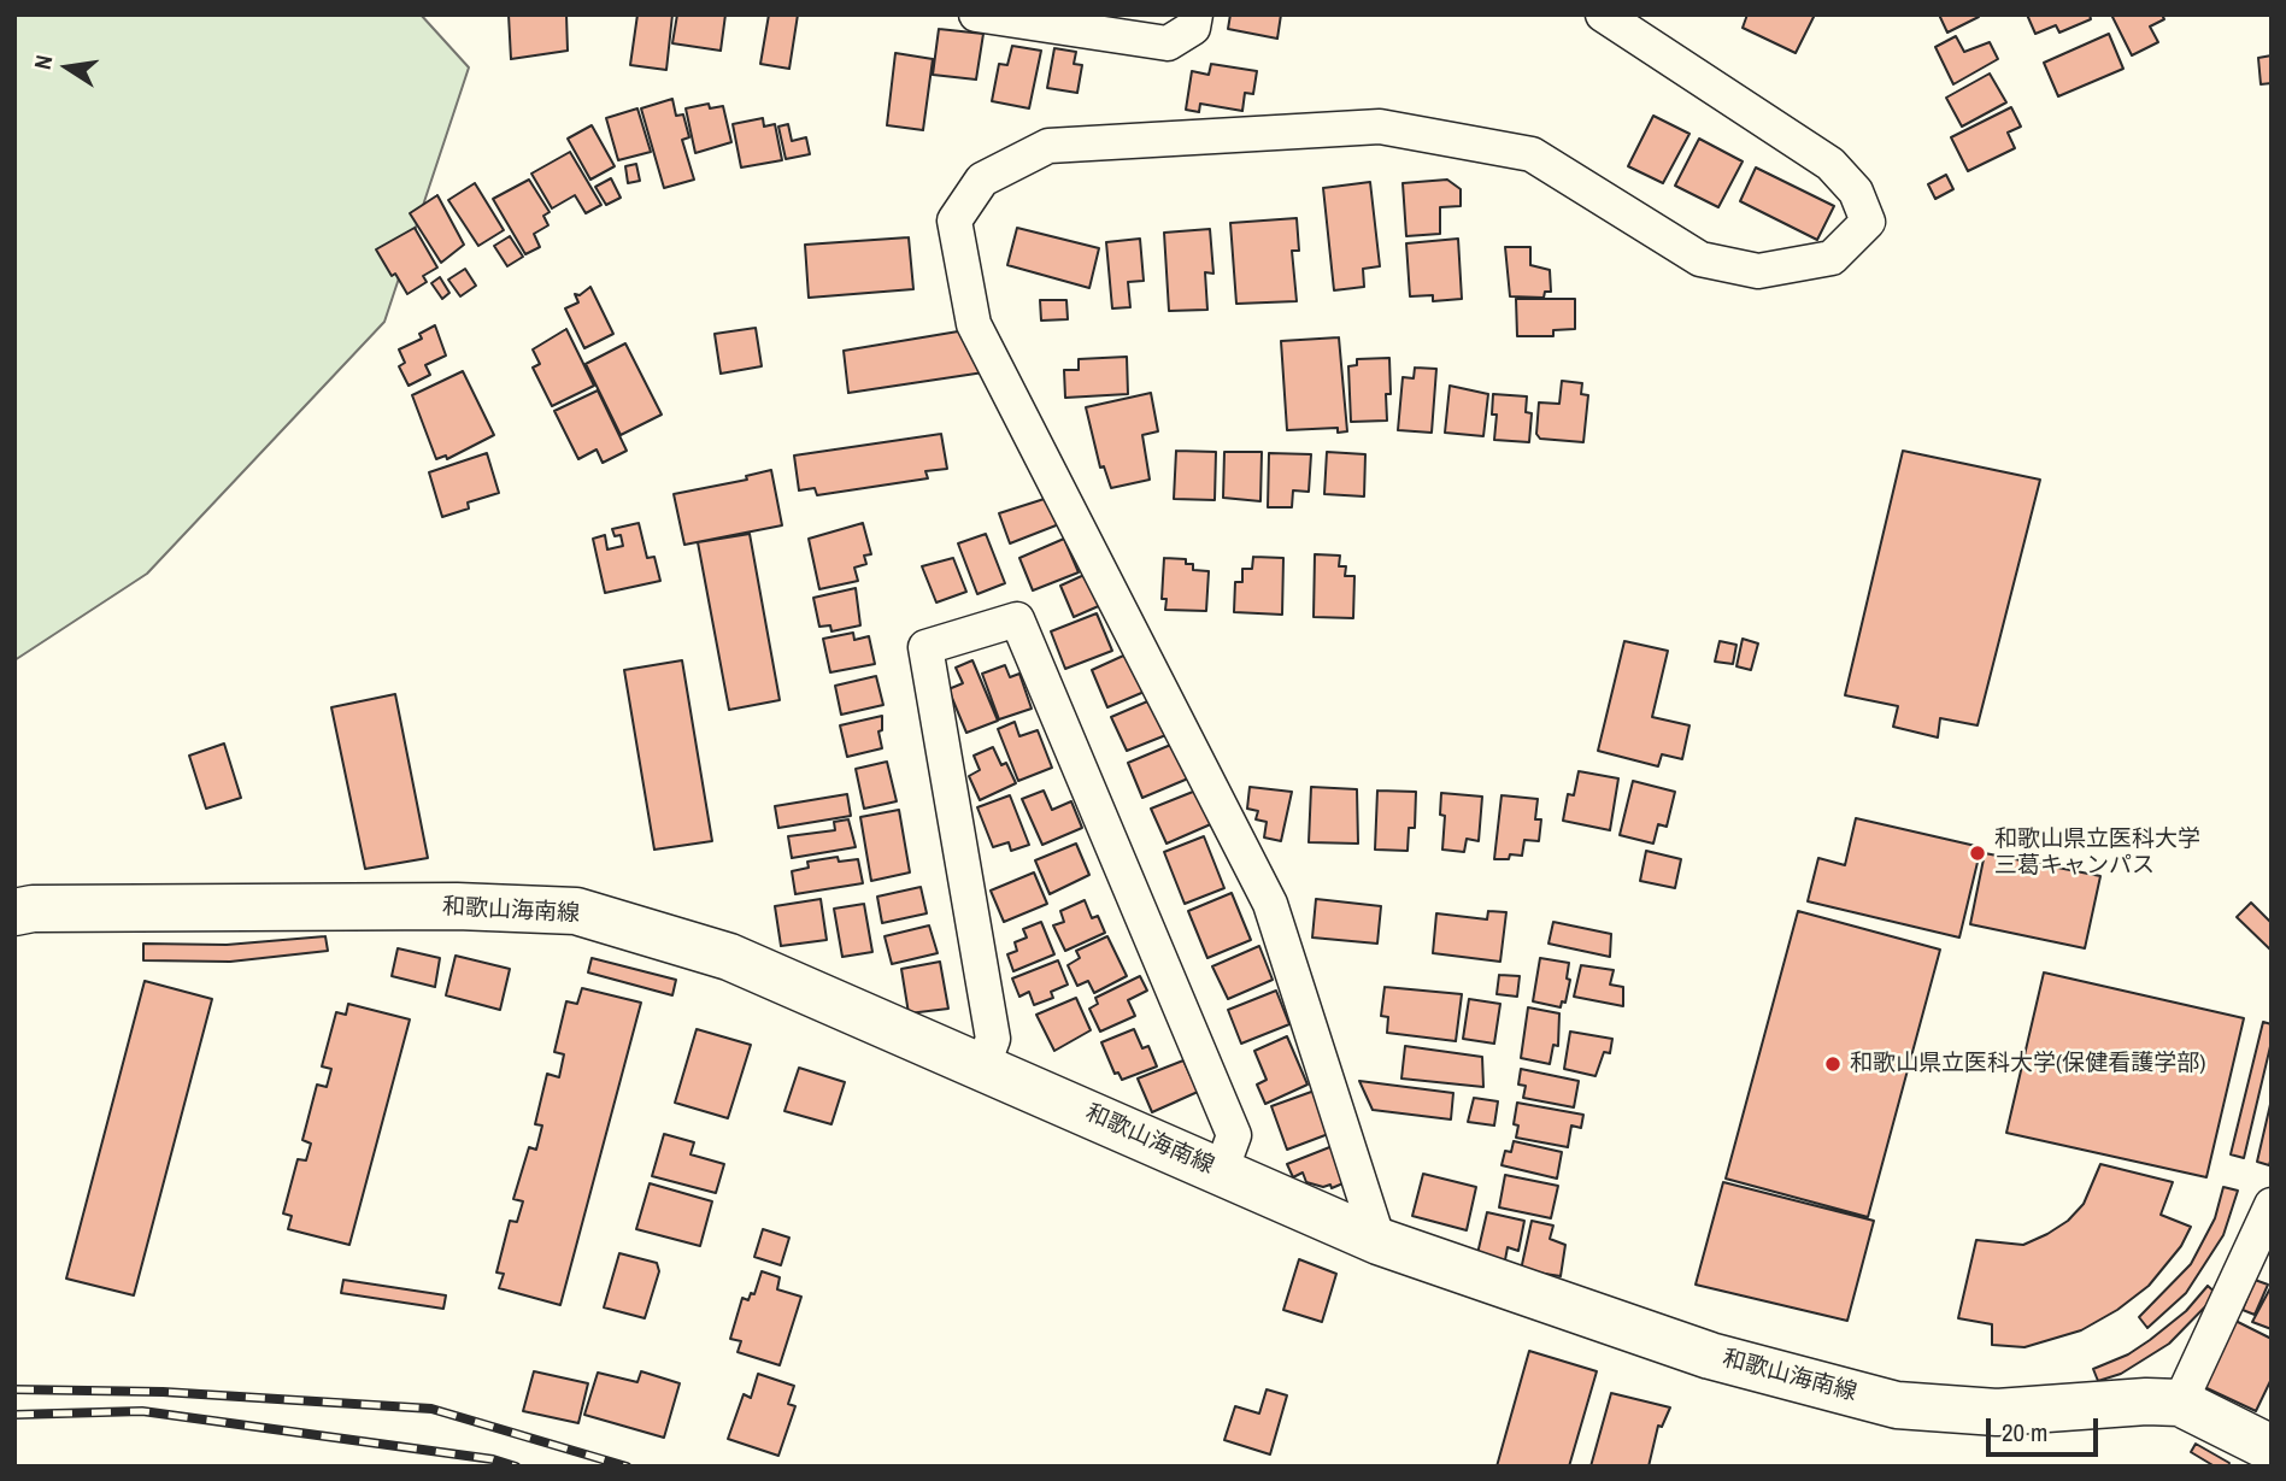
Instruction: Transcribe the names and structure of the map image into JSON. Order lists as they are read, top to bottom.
{
  "streets": {
    "main road": ["和歌山海南線"]
  },
  "places": ["和歌山県立医科大学 三葛キャンパス", "和歌山県立医科大学(保健看護学部)"],
  "scale_bar": "20 m",
  "north": "left"
}
